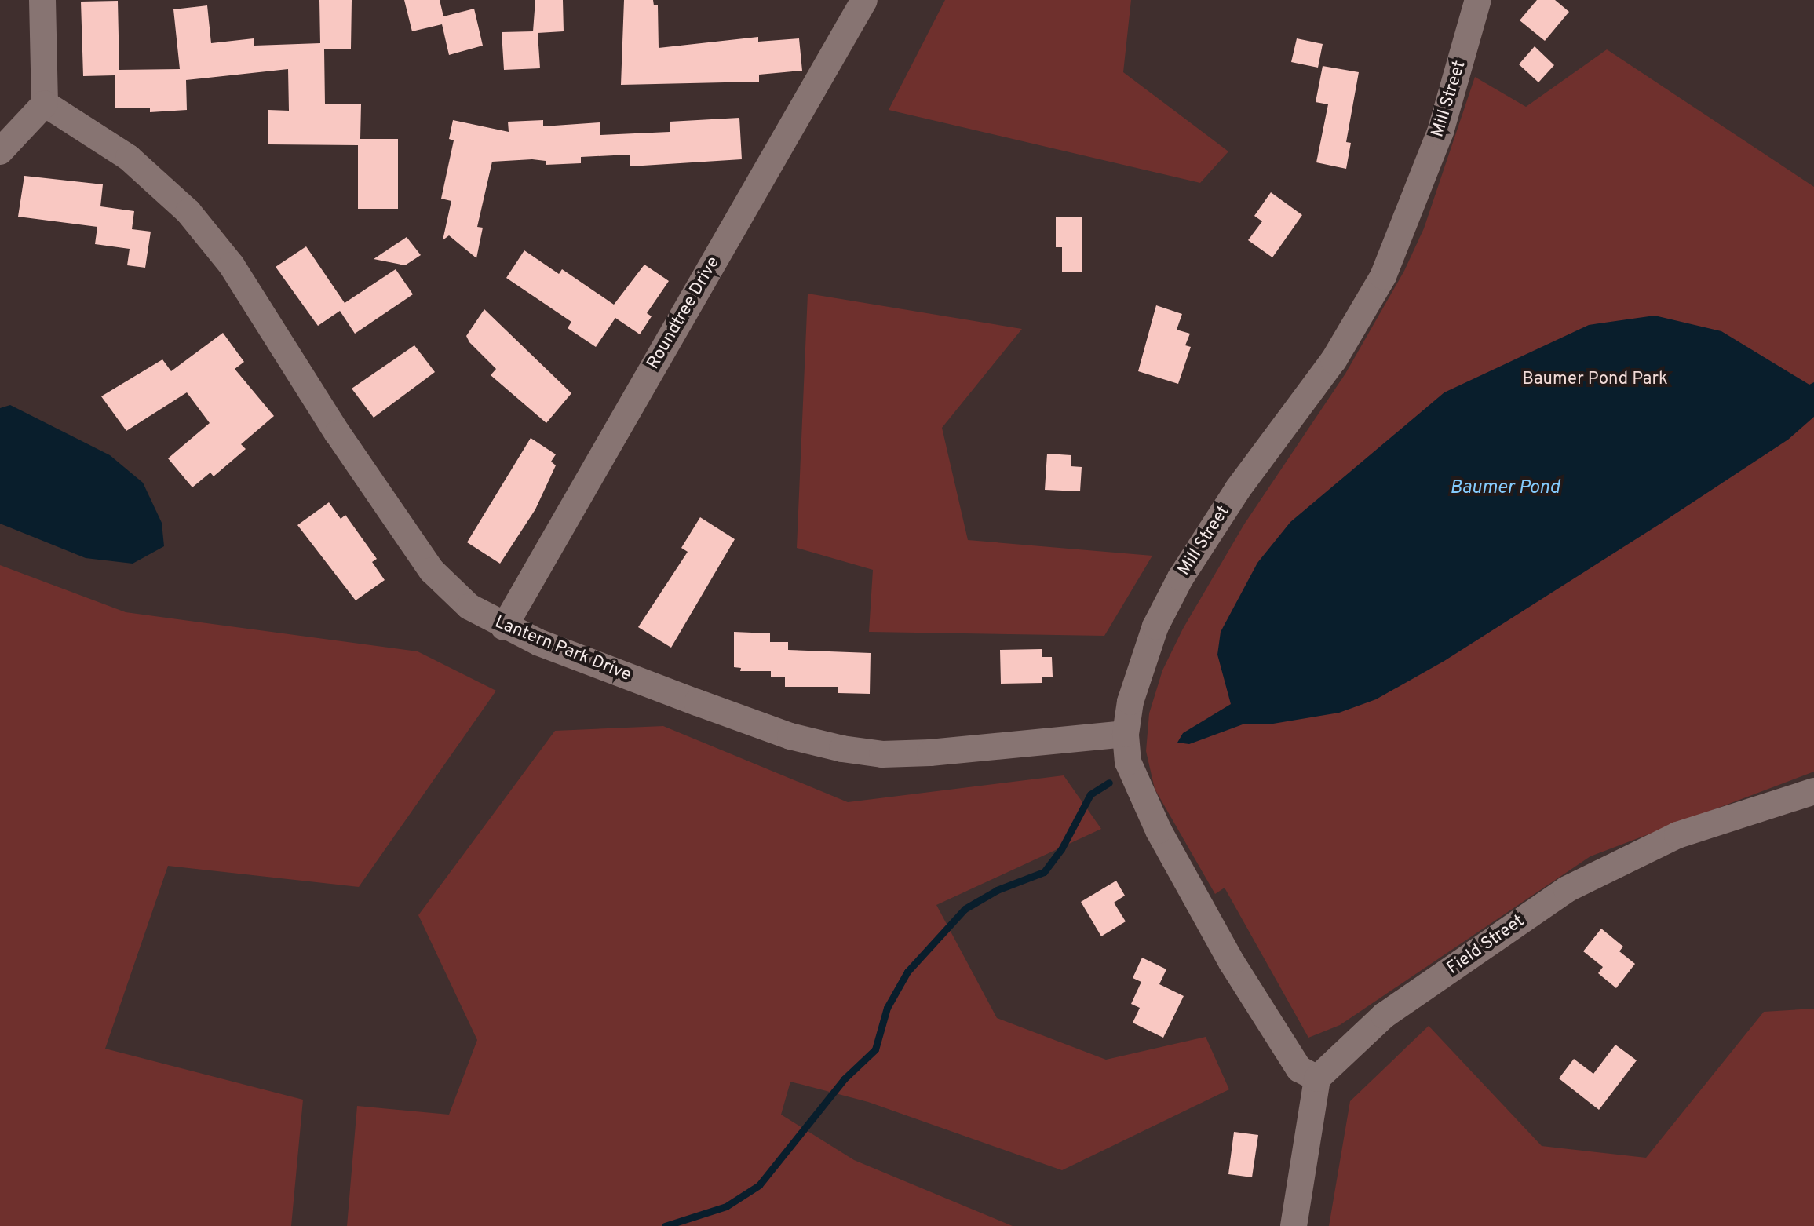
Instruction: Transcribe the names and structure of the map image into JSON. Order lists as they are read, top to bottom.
{
  "streets": {
    "street": [
      "Mill Street",
      "Roundtree Drive",
      "Lantern Park Drive",
      "Field Street"
    ]
  },
  "crossings": [
    ["Mill Street", "Lantern Park Drive"],
    ["Mill Street", "Field Street"],
    ["Roundtree Drive", "Lantern Park Drive"]
  ],
  "water": ["Baumer Pond"],
  "parks": ["Baumer Pond Park"]
}
